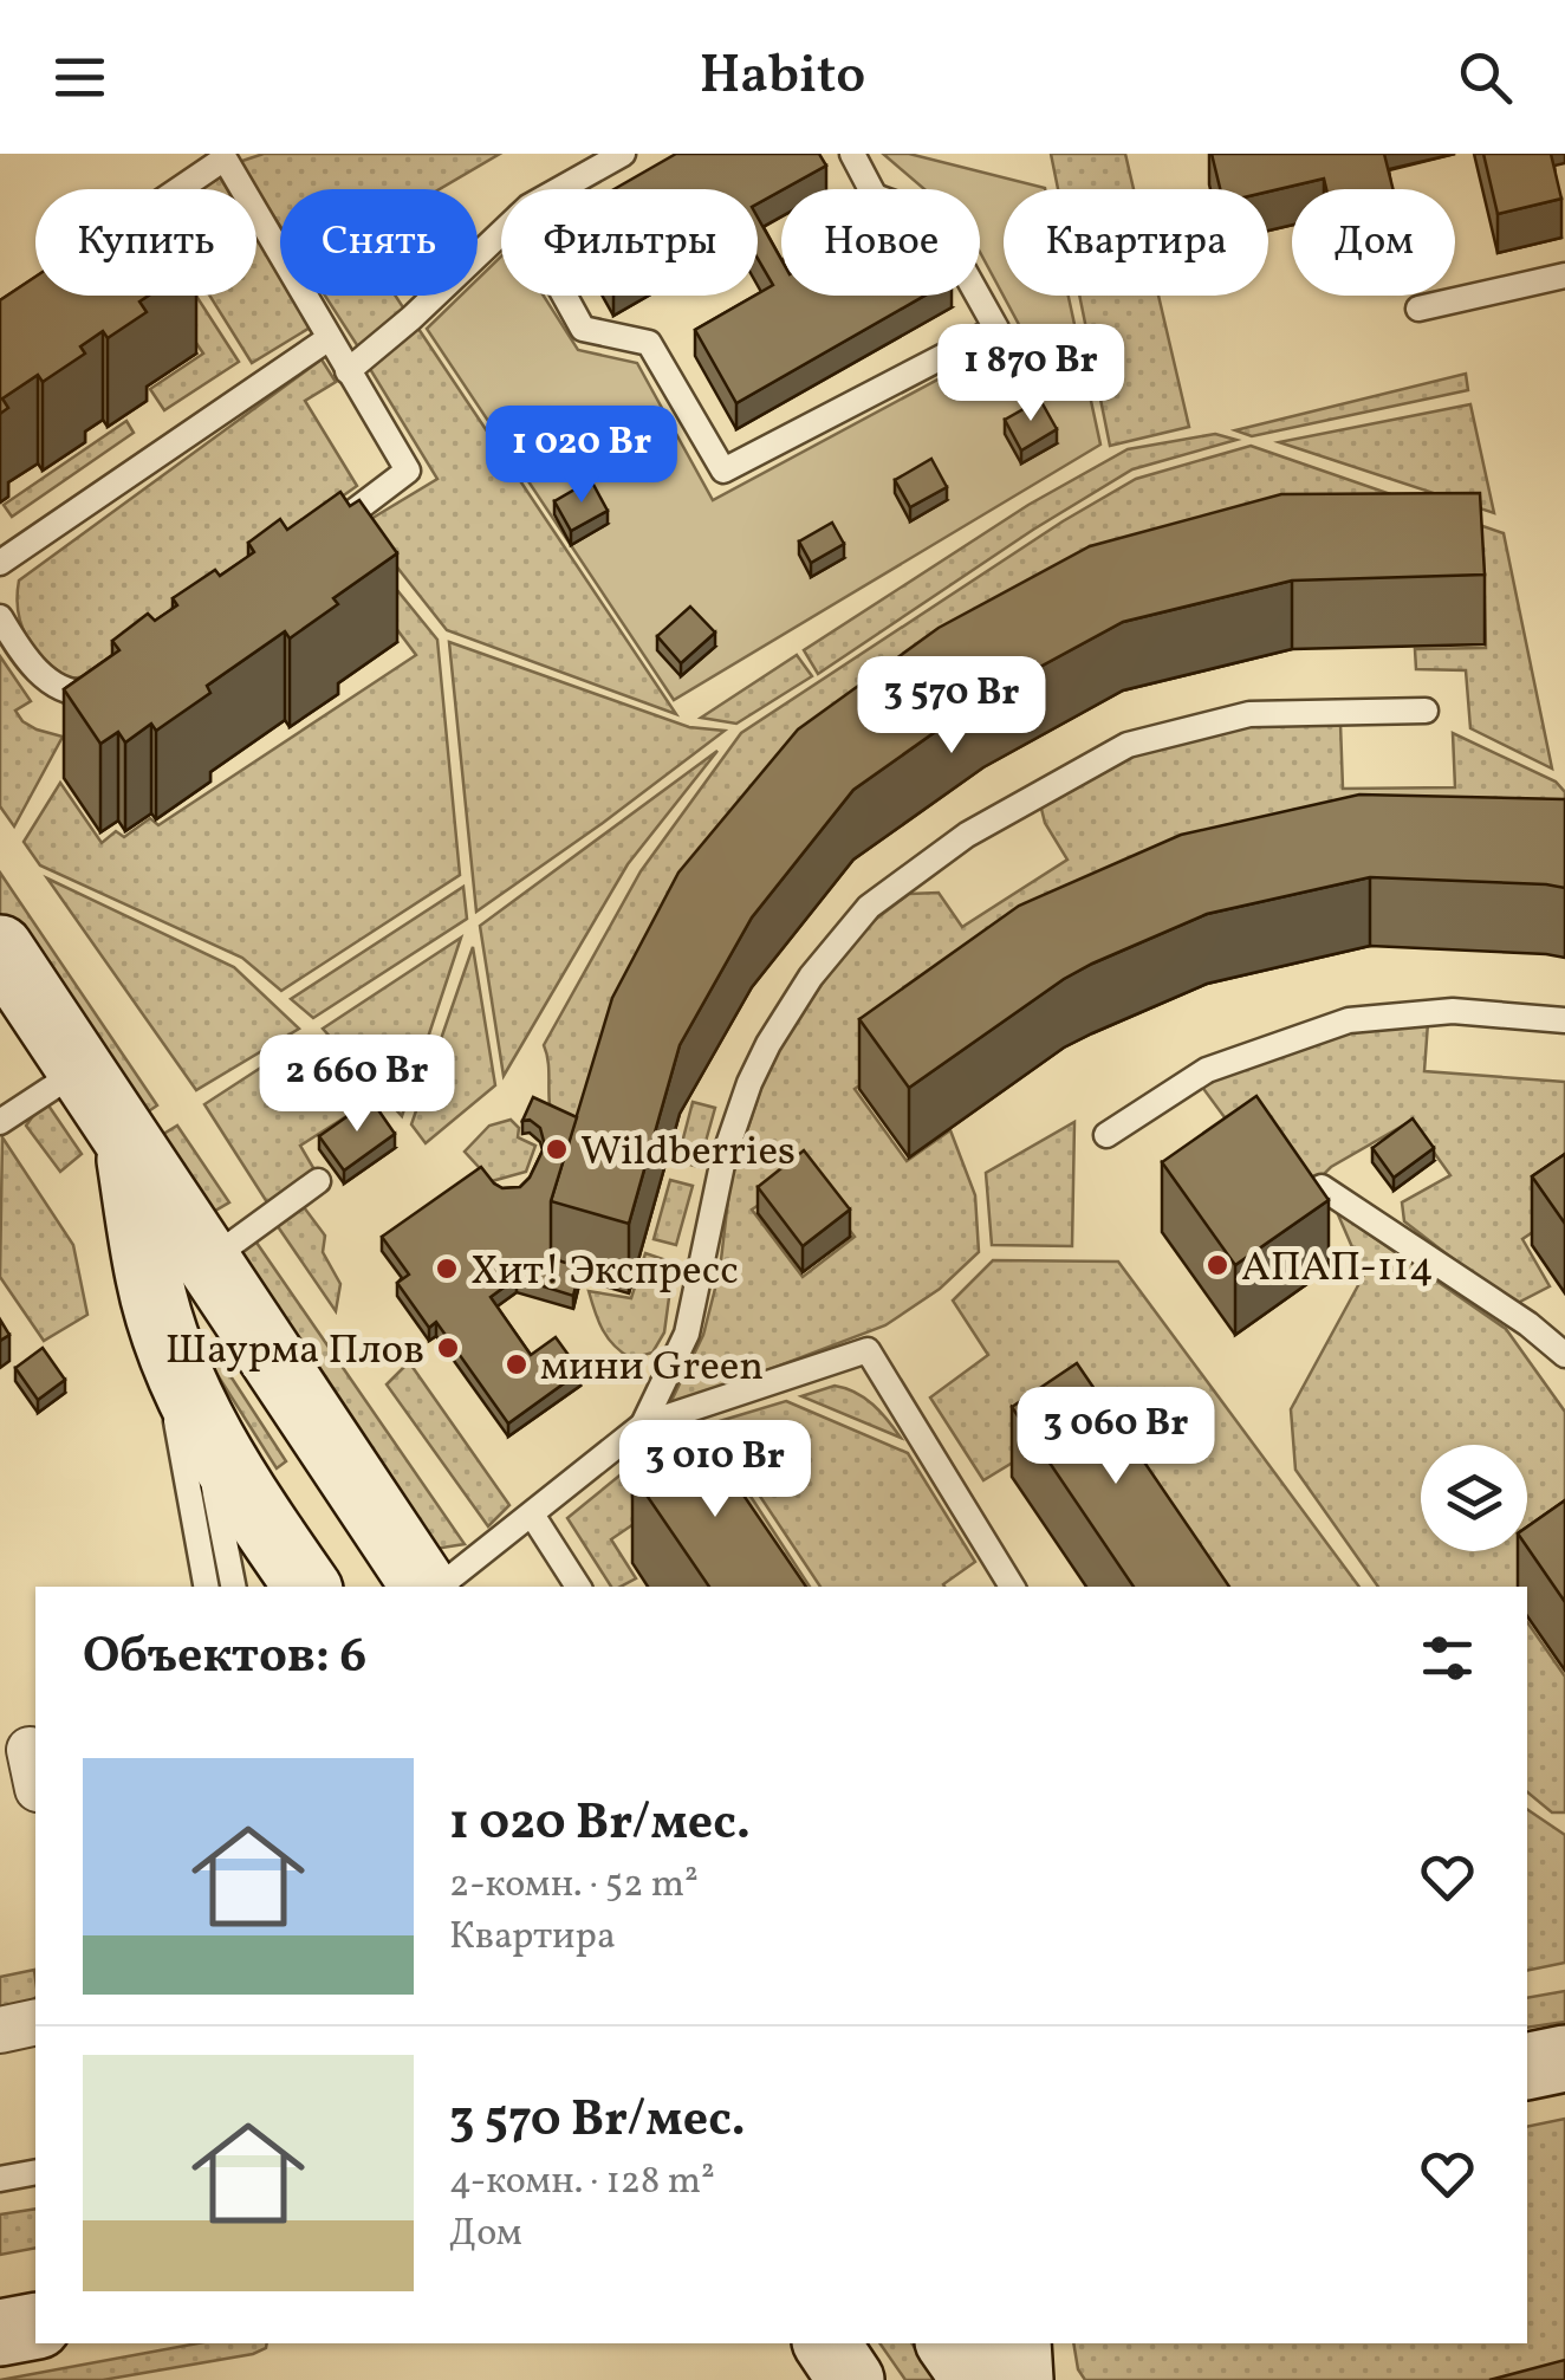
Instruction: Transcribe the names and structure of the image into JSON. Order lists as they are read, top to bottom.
{
  "places": [
    "Wildberries",
    "АПАП-114",
    "Хит! Экспресс",
    "Шаурма Плов",
    "мини Green"
  ],
  "page": {
    "header": "Habito",
    "chip": [
      "Купить",
      "Снять",
      "Фильтры",
      "Новое",
      "Квартира",
      "Дом"
    ],
    "price": [
      "1 870 Br",
      "1 020 Br",
      "3 570 Br",
      "2 660 Br",
      "3 060 Br",
      "3 010 Br"
    ],
    "heading": "Объектов: 6",
    "list": [
      {
        "name": "1 020 Br/мес.",
        "note": "2-комн. · 52 m² · Квартира"
      },
      {
        "name": "3 570 Br/мес.",
        "note": "4-комн. · 128 m² · Дом"
      }
    ]
  }
}
